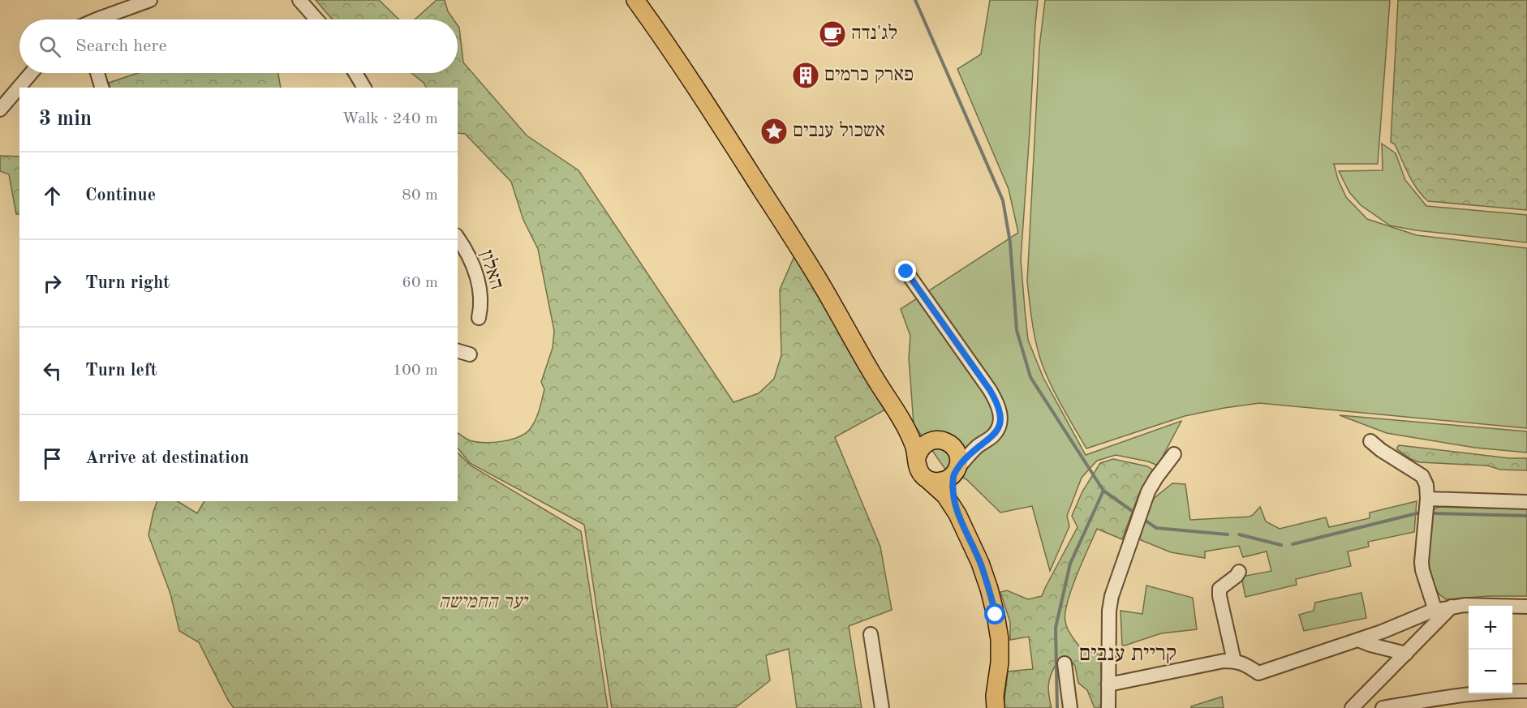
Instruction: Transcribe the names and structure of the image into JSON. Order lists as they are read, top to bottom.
{
  "streets": {
    "street": ["האלון"]
  },
  "districts": ["קריית ענבים"],
  "parks": ["יער החמישה"],
  "places": {
    "cafe": ["לג'נדה"],
    "building": ["פארק כרמים"],
    "place": ["אשכול ענבים"]
  },
  "page": {
    "search": "Search here",
    "heading": ["3 min", "Walk · 240 m"],
    "list": [
      ["Continue", "80 m"],
      ["Turn right", "60 m"],
      ["Turn left", "100 m"],
      "Arrive at destination"
    ],
    "map_buttons": ["+", "−"]
  }
}
